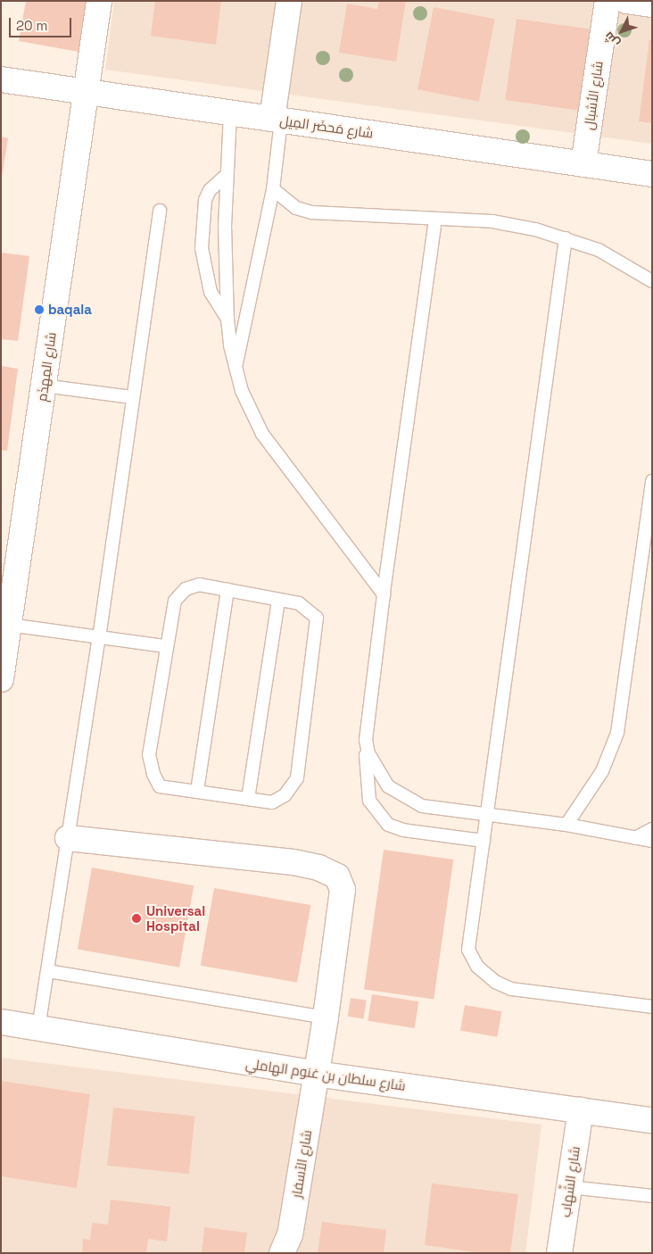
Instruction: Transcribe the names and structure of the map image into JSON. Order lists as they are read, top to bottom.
{
  "streets": {
    "street": [
      "شارع الأشبال",
      "شارع مَحضَر المِيل",
      "شارع المِهذَم",
      "شارع سلطان بن غنوم الهاملي",
      "شارع الأسفار",
      "شارع الشِّهاب"
    ]
  },
  "crossings": [
    ["شارع الأشبال", "شارع مَحضَر المِيل"],
    ["شارع مَحضَر المِيل", "شارع المِهذَم"],
    ["شارع سلطان بن غنوم الهاملي", "شارع الأسفار"],
    ["شارع سلطان بن غنوم الهاملي", "شارع الشِّهاب"]
  ],
  "places": ["baqala", "Universal Hospital"],
  "scale_bar": "20 m",
  "north": "bottom left"
}
